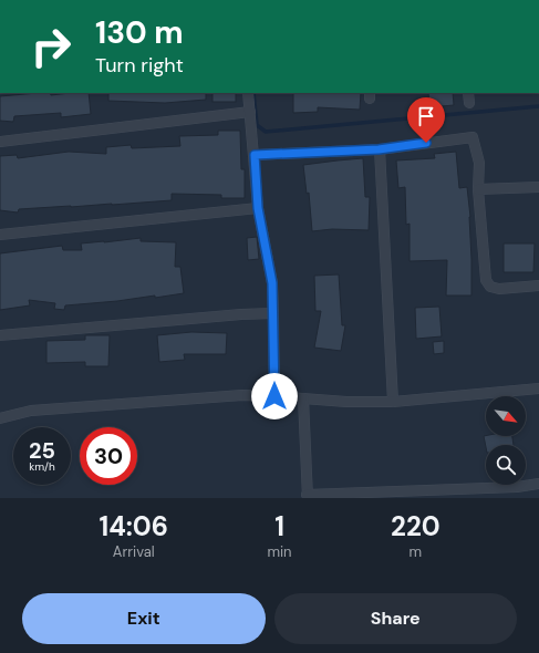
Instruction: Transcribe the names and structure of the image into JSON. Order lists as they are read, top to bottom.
{
  "north": "bottom right",
  "page": {
    "turn": ["130 m", "Turn right"],
    "speed": "25 km/h",
    "limit": "30",
    "eta": [
      "14:06",
      "Arrival",
      "1",
      "min",
      "220",
      "m"
    ],
    "buttons": ["Exit", "Share"]
  }
}
